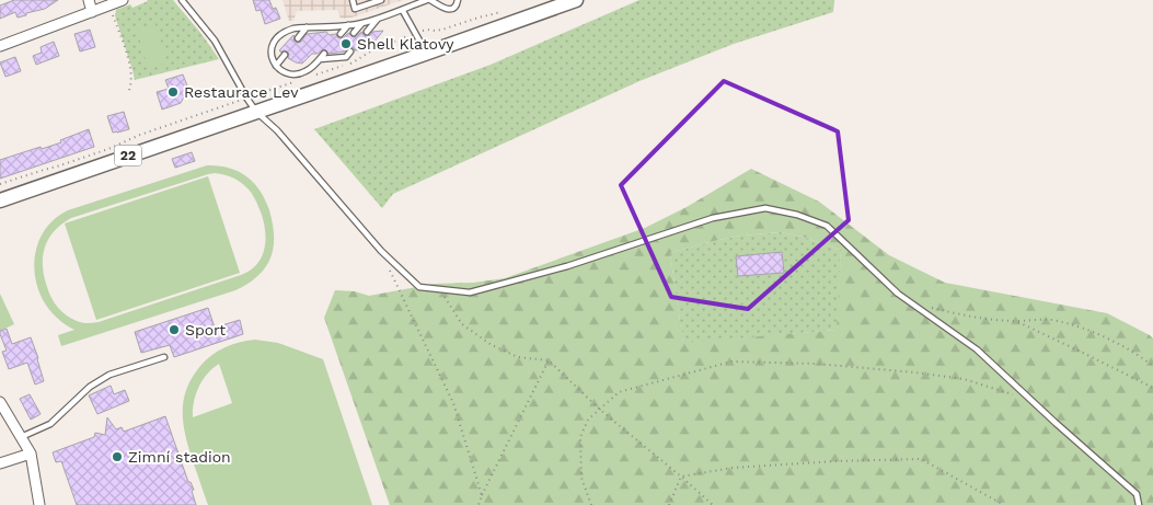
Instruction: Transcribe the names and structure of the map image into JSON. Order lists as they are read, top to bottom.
{
  "streets": {
    "main road": ["22"]
  },
  "places": [
    "Shell Klatovy",
    "Restaurace Lev",
    "Sport",
    "Zimní stadion"
  ]
}
